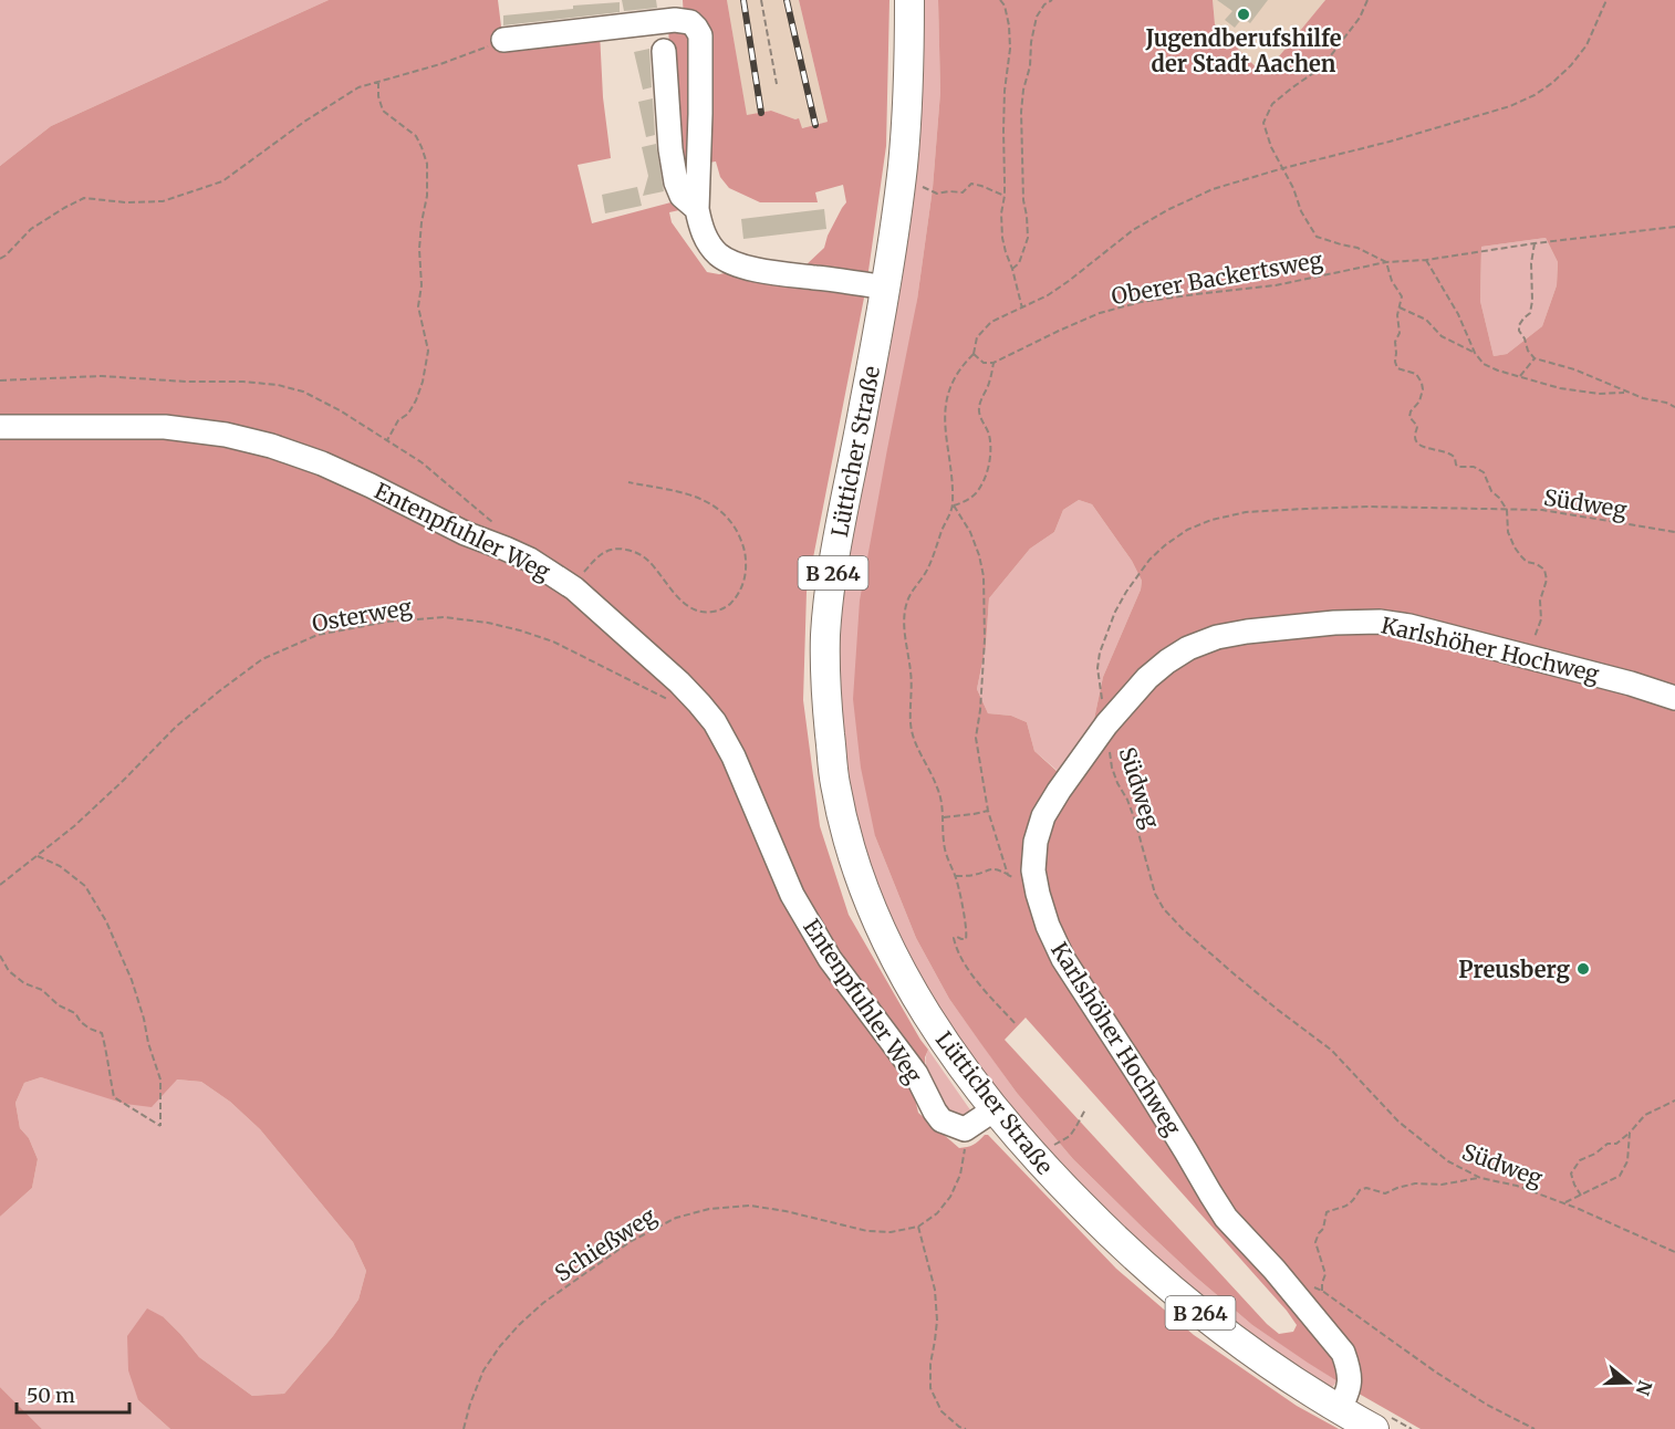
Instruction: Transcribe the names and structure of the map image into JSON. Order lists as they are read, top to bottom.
{
  "streets": {
    "main road": ["Lütticher Straße", "B 264"],
    "street": ["Entenpfuhler Weg", "Karlshöher Hochweg"],
    "path": [
      "Oberer Backertsweg",
      "Südweg",
      "Osterweg",
      "Schießweg"
    ]
  },
  "crossings": [
    ["Lütticher Straße", "Karlshöher Hochweg"],
    ["Südweg", "Karlshöher Hochweg"]
  ],
  "places": ["Jugendberufshilfe der Stadt Aachen", "Preusberg"],
  "scale_bar": "50 m",
  "north": "right"
}
